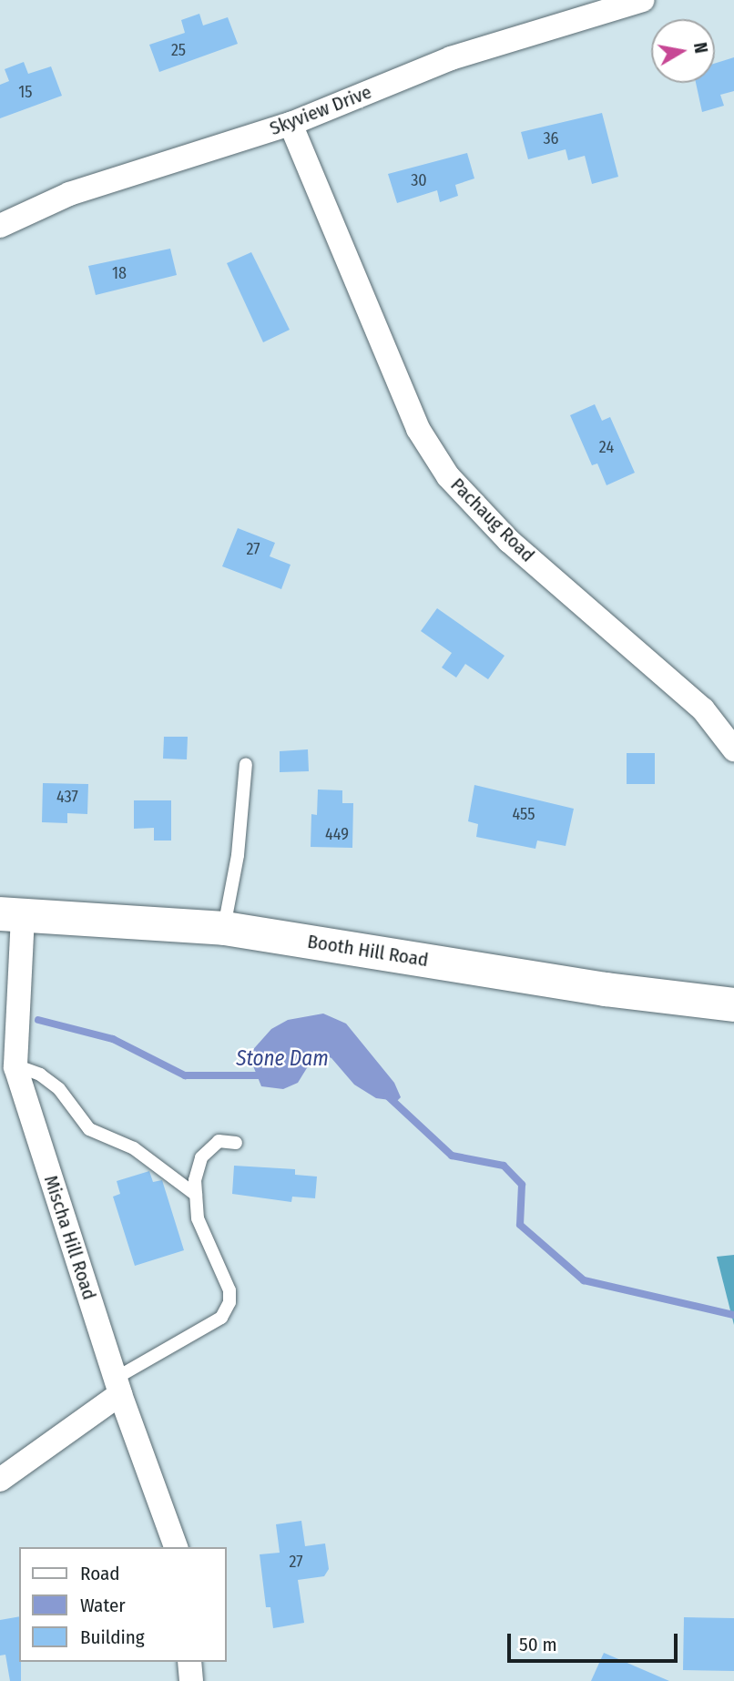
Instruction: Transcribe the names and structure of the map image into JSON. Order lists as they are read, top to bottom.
{
  "streets": {
    "street": [
      "Skyview Drive",
      "Pachaug Road",
      "Booth Hill Road",
      "Mischa Hill Road"
    ]
  },
  "crossings": [
    ["Skyview Drive", "Pachaug Road"],
    ["Booth Hill Road", "Mischa Hill Road"]
  ],
  "water": ["Stone Dam"],
  "house_numbers": [
    "25",
    "15",
    "36",
    "30",
    "18",
    "24",
    "27",
    "437",
    "455",
    "449",
    "27"
  ],
  "legend": ["Road", "Water", "Building"],
  "scale_bar": "50 m",
  "north": "right"
}
